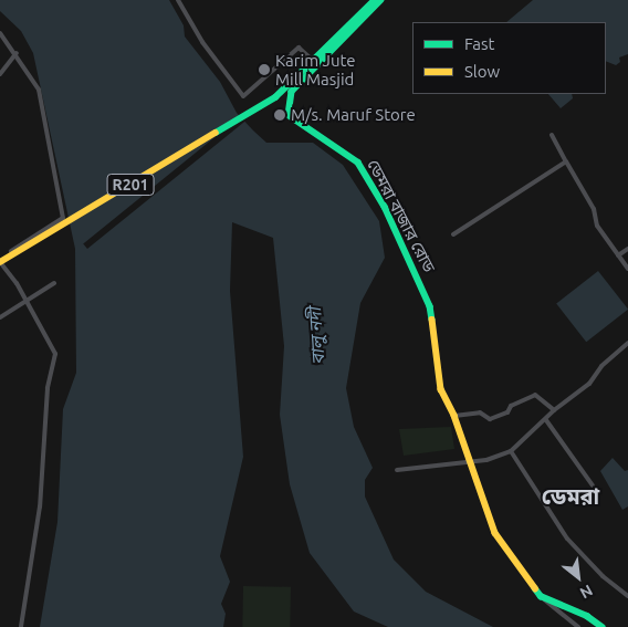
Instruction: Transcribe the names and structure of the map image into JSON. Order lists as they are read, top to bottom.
{
  "streets": {
    "street": ["R201", "ডেমরা বাজার রোড"]
  },
  "districts": ["ডেমরা"],
  "water": ["বালু নদী"],
  "places": ["Karim Jute Mill Masjid", "M/s. Maruf Store"],
  "legend": ["Fast", "Slow"],
  "north": "bottom right"
}
